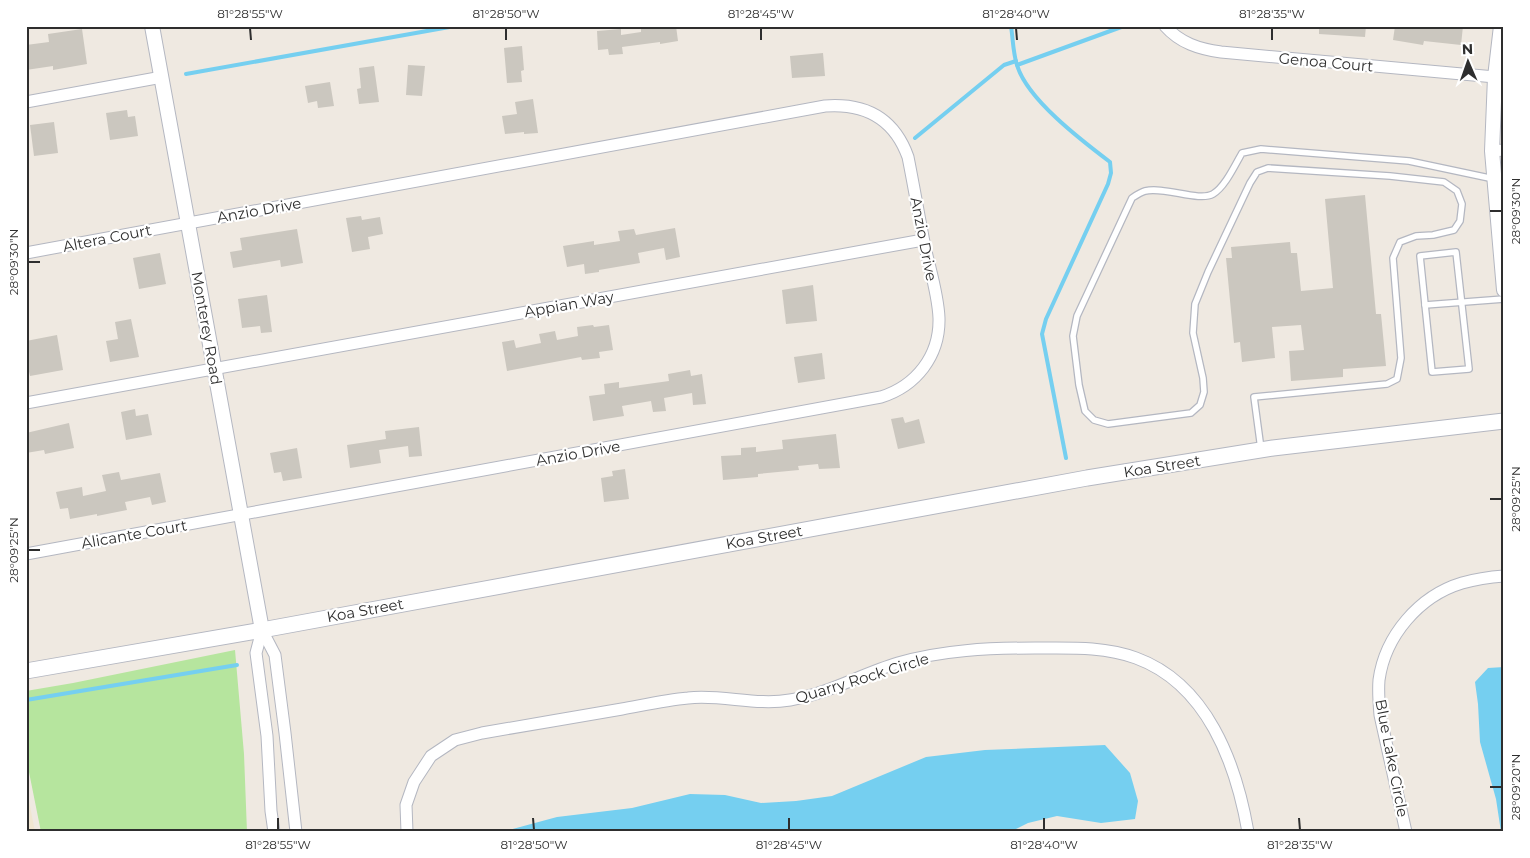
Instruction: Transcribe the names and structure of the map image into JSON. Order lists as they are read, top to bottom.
{
  "streets": {
    "main road": ["Koa Street"],
    "street": [
      "Genoa Court",
      "Anzio Drive",
      "Altera Court",
      "Appian Way",
      "Monterey Road",
      "Alicante Court",
      "Quarry Rock Circle",
      "Blue Lake Circle"
    ]
  },
  "crossings": [
    ["Anzio Drive", "Altera Court"],
    ["Anzio Drive", "Appian Way"],
    ["Anzio Drive", "Monterey Road"],
    ["Anzio Drive", "Alicante Court"],
    ["Altera Court", "Monterey Road"],
    ["Appian Way", "Monterey Road"],
    ["Monterey Road", "Koa Street"],
    ["Monterey Road", "Alicante Court"]
  ],
  "north": "top",
  "coordinates": [
    "81°28'55\"W",
    "81°28'50\"W",
    "81°28'45\"W",
    "81°28'40\"W",
    "81°28'35\"W",
    "28°09'30\"N",
    "28°09'25\"N",
    "28°09'20\"N"
  ]
}
